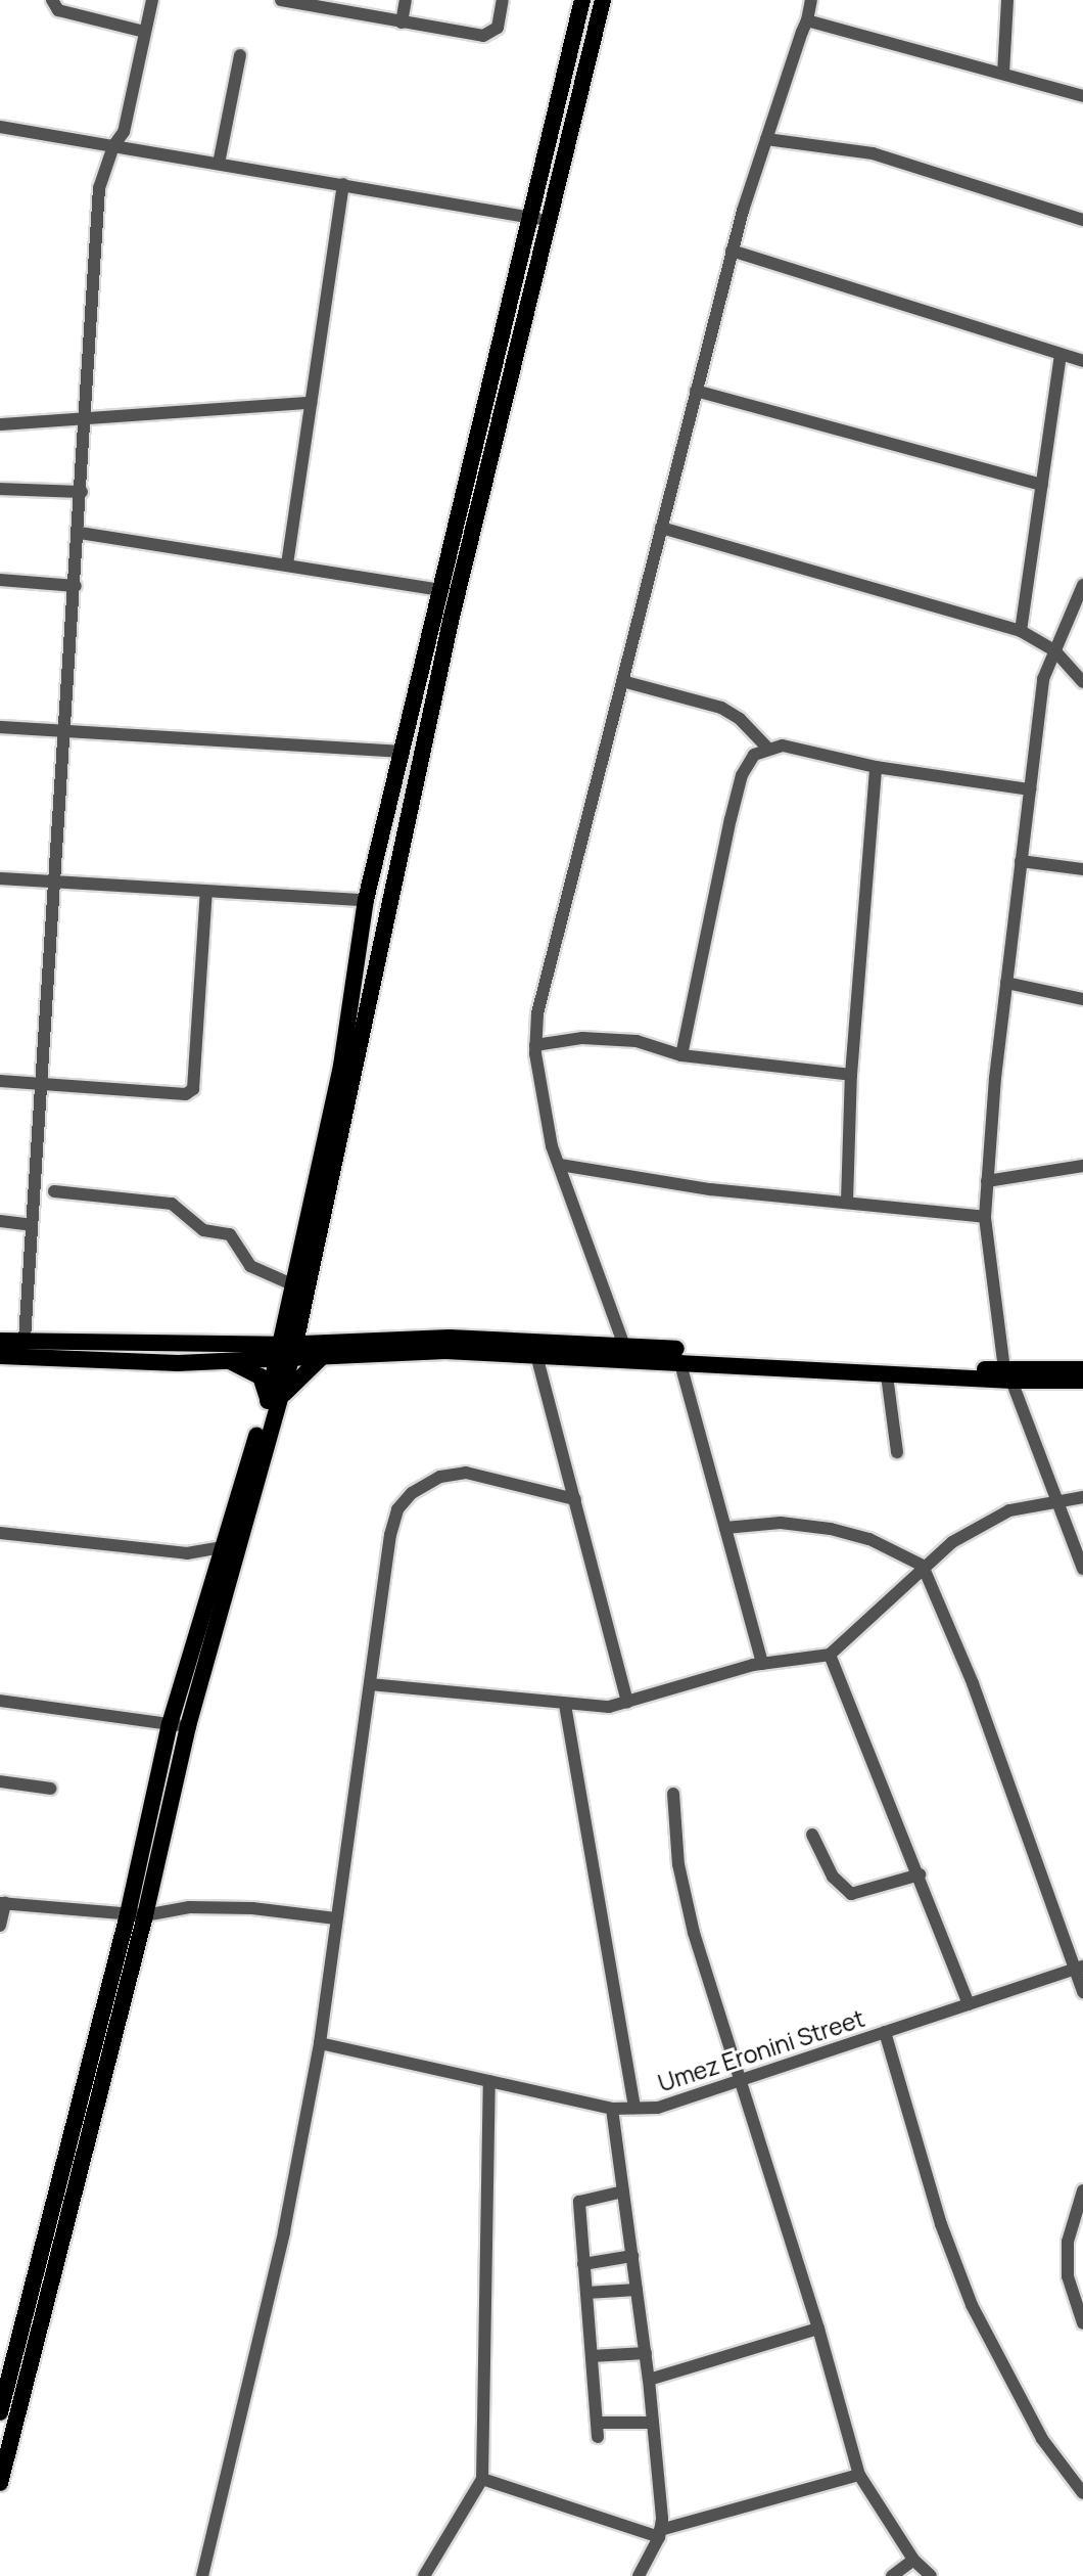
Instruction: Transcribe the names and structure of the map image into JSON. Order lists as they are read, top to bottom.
{
  "streets": {
    "street": ["Umez Eronini Street"]
  }
}
